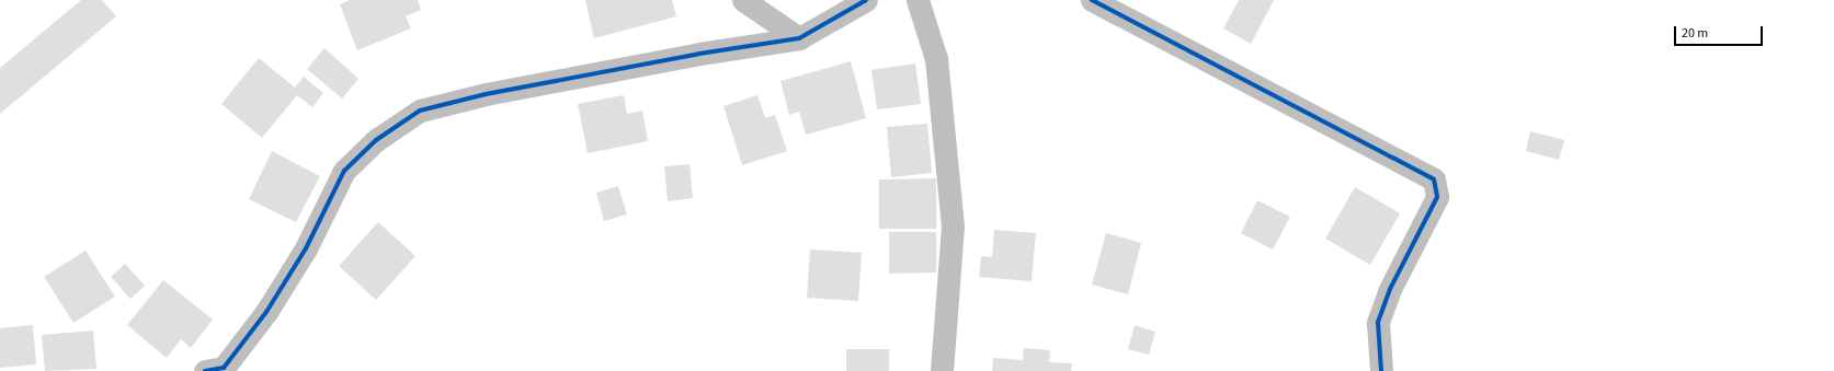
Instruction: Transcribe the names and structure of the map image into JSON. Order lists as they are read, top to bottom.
{
  "scale_bar": "20 m"
}
